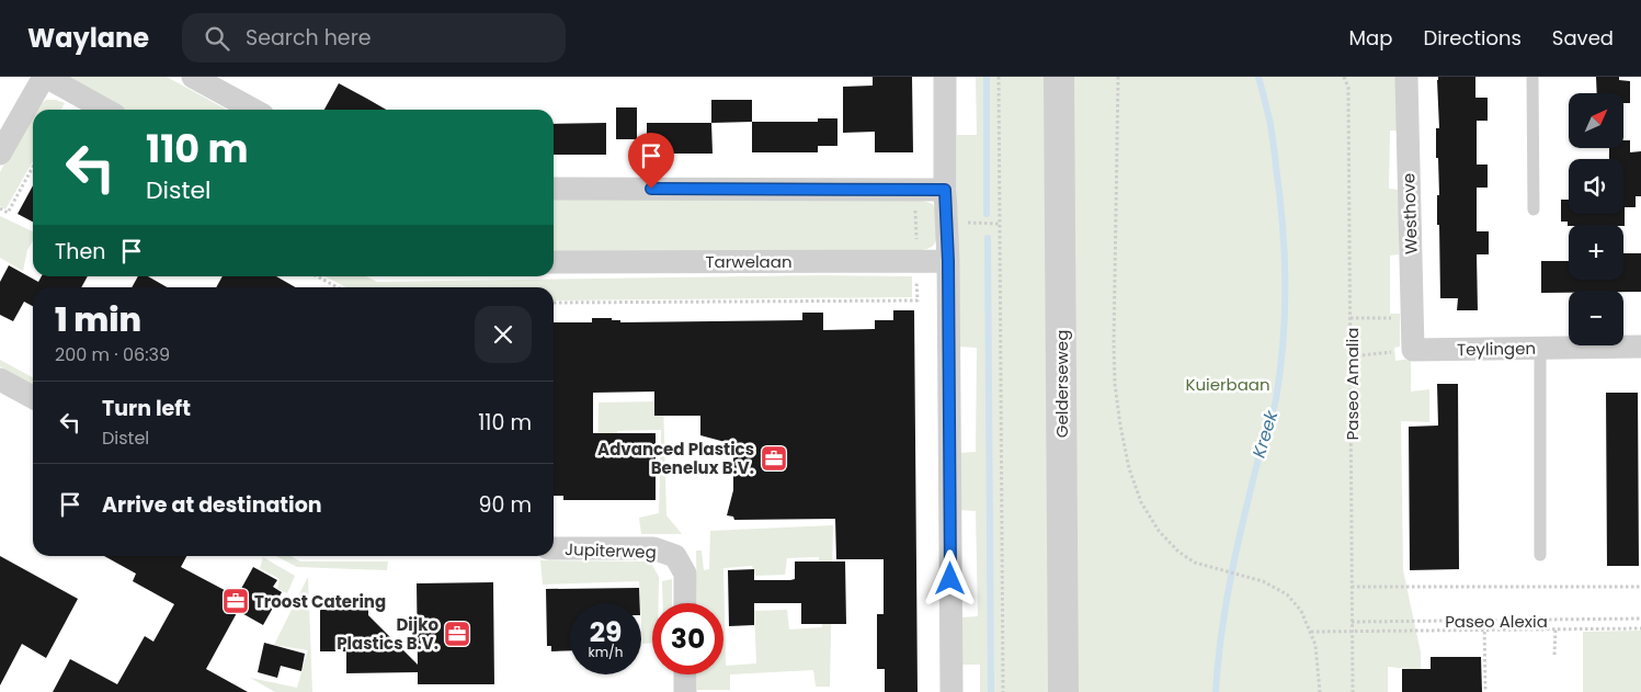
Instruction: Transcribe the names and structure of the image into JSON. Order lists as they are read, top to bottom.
{
  "streets": {
    "street": [
      "Westhove",
      "Tarwelaan",
      "Teylingen",
      "Gelderseweg",
      "Jupiterweg"
    ],
    "path": ["Paseo Amalia", "Paseo Alexia"]
  },
  "crossings": [
    ["Westhove", "Teylingen"],
    ["Paseo Amalia", "Paseo Alexia"]
  ],
  "water": ["Kreek"],
  "parks": ["Kuierbaan"],
  "places": {
    "office": ["Advanced Plastics Benelux B.V.", "Troost Catering", "Dijko Plastics B.V."]
  },
  "north": "top right",
  "page": {
    "header": "Waylane",
    "search": "Search here",
    "nav": ["Map", "Directions", "Saved"],
    "map_buttons": ["+", "−"],
    "turn": ["110 m", "Distel"],
    "then": "Then",
    "heading": ["1 min", "200 m · 06:39"],
    "list": [
      {
        "name": "Turn left",
        "note": "Distel",
        "value": "110 m"
      },
      {
        "name": "Arrive at destination",
        "value": "90 m"
      }
    ],
    "speed": "29 km/h",
    "limit": "30"
  }
}
